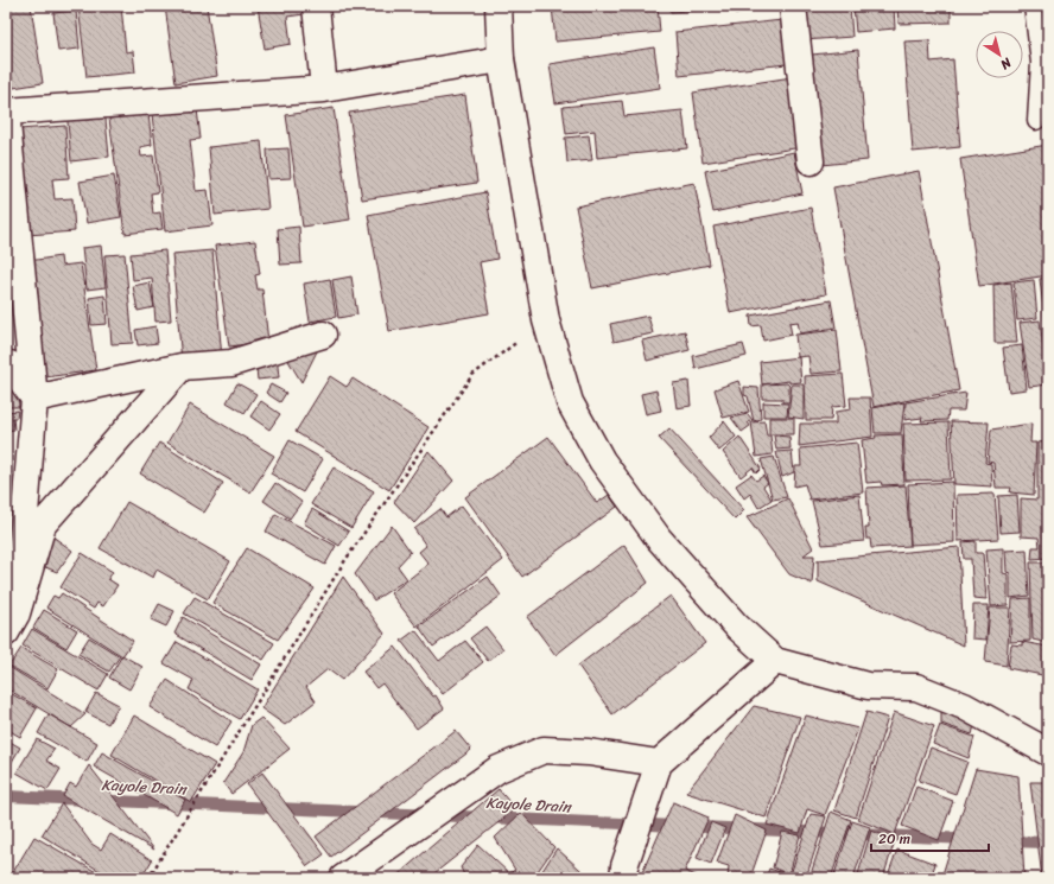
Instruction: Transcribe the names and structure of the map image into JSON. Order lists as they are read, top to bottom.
{
  "water": ["Kayole Drain"],
  "scale_bar": "20 m",
  "north": "bottom right"
}
